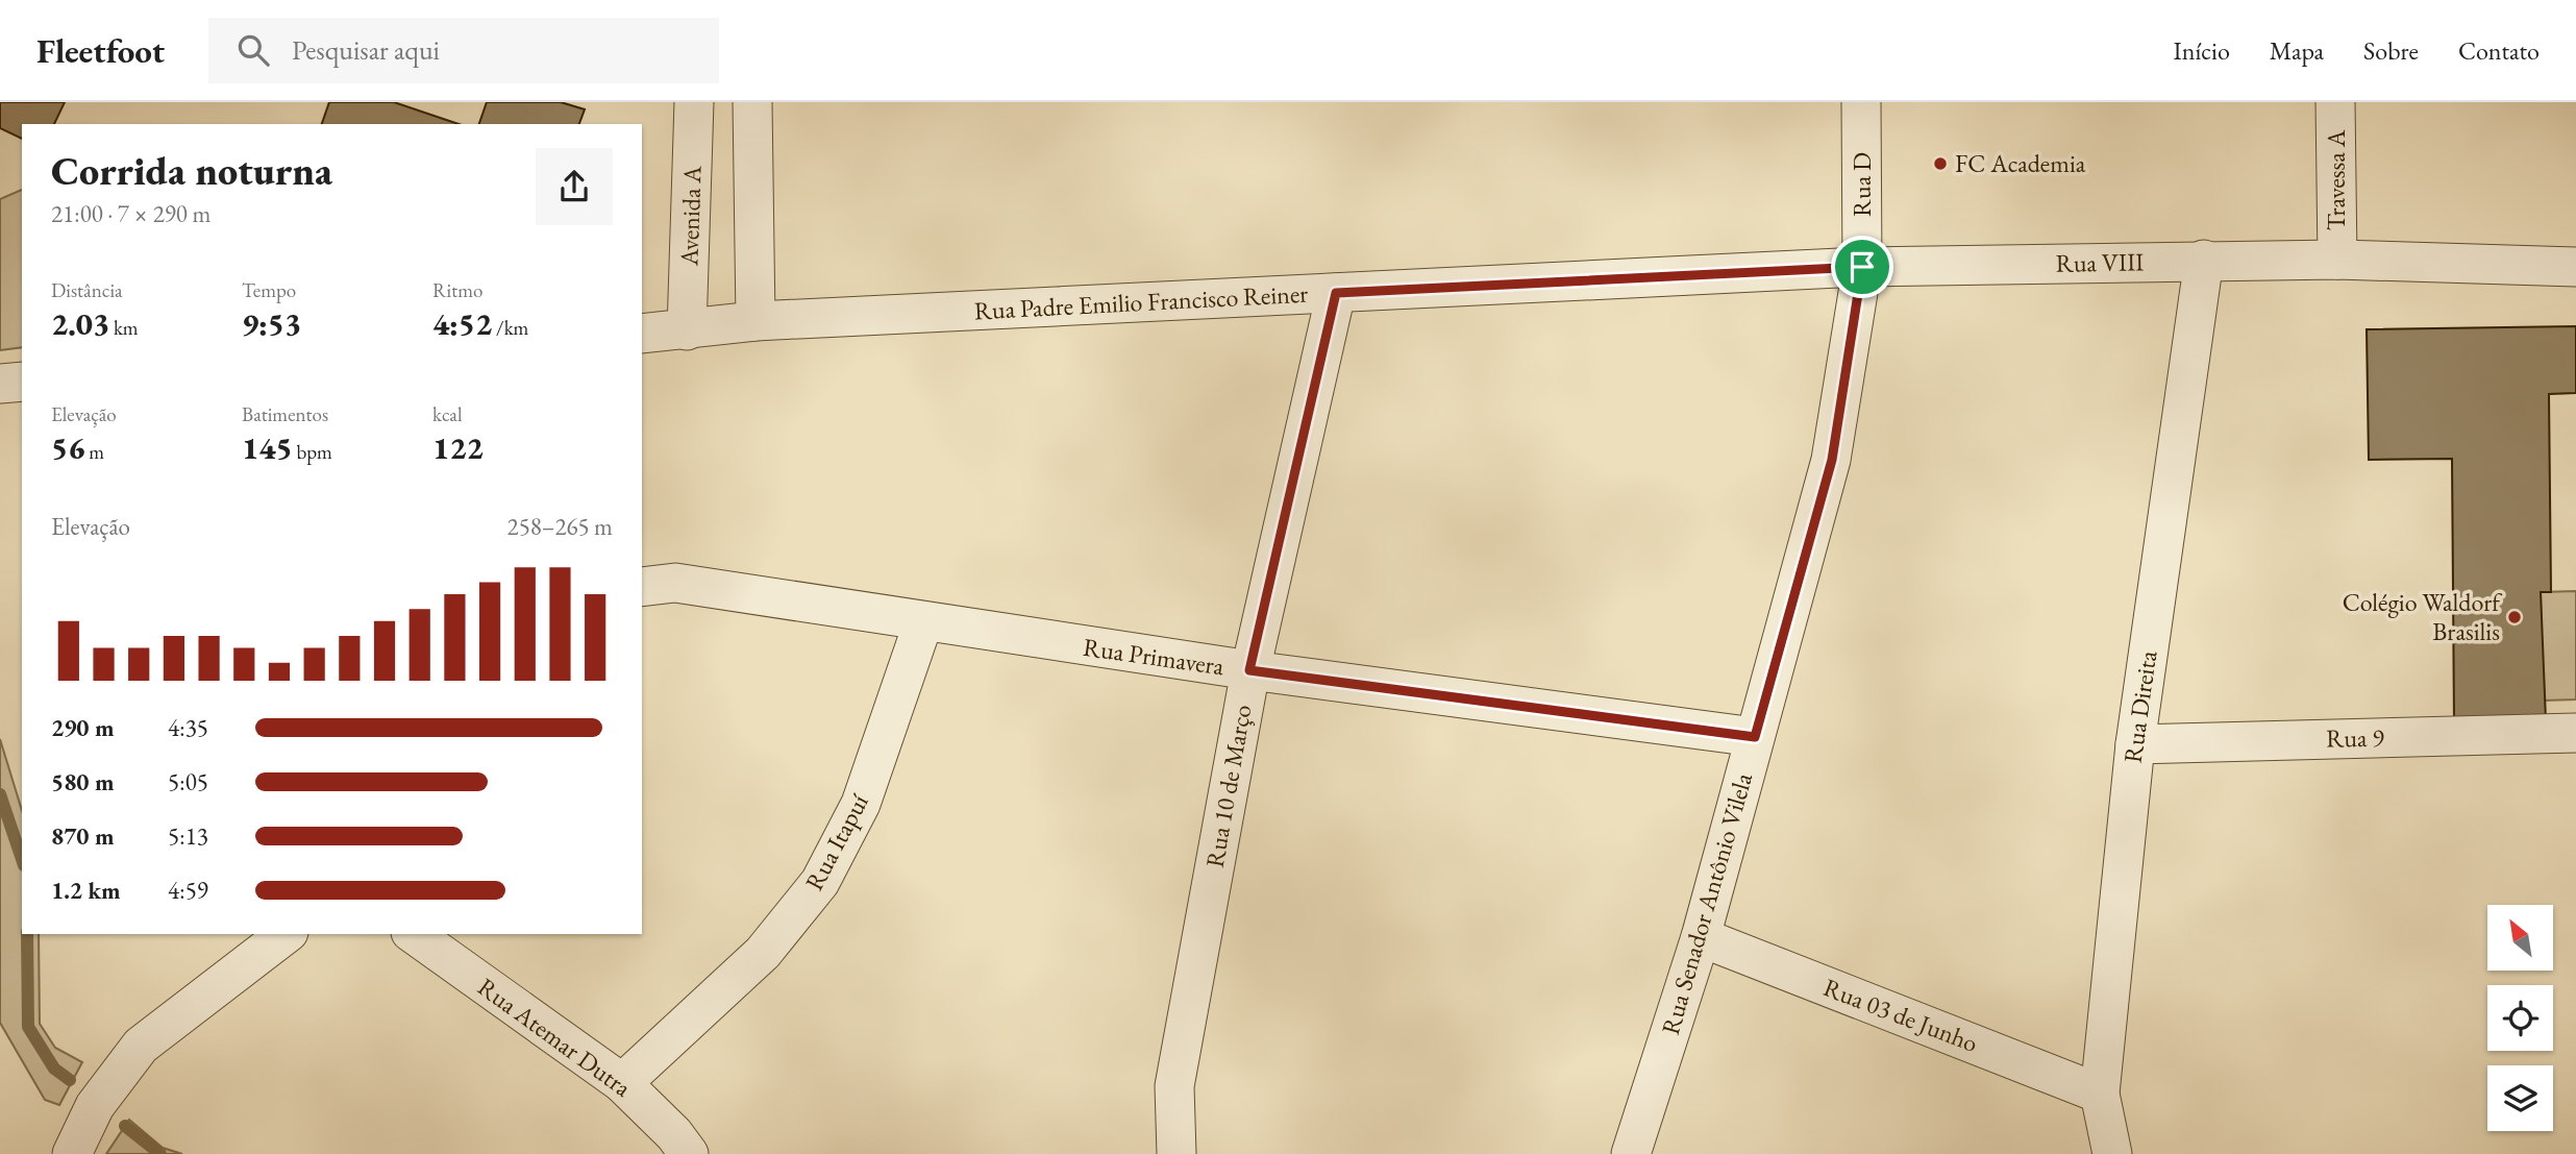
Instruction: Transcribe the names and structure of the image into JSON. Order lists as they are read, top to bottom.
{
  "streets": {
    "street": [
      "Travessa A",
      "Rua D",
      "Avenida A",
      "Rua VIII",
      "Rua Padre Emilio Francisco Reiner",
      "Rua Primavera",
      "Rua Direita",
      "Rua 9",
      "Rua 10 de Março",
      "Rua Itapuí",
      "Rua Senador Antônio Vilela",
      "Rua 03 de Junho",
      "Rua Atemar Dutra"
    ]
  },
  "crossings": [
    ["Travessa A", "Rua VIII"],
    ["Rua D", "Rua VIII"],
    ["Rua D", "Rua Padre Emilio Francisco Reiner"],
    ["Rua D", "Rua Senador Antônio Vilela"],
    ["Avenida A", "Rua Padre Emilio Francisco Reiner"],
    ["Rua VIII", "Rua Padre Emilio Francisco Reiner"],
    ["Rua VIII", "Rua Direita"],
    ["Rua VIII", "Rua Senador Antônio Vilela"],
    ["Rua Padre Emilio Francisco Reiner", "Rua 10 de Março"],
    ["Rua Padre Emilio Francisco Reiner", "Rua Senador Antônio Vilela"],
    ["Rua Primavera", "Rua 10 de Março"],
    ["Rua Primavera", "Rua Itapuí"],
    ["Rua Primavera", "Rua Senador Antônio Vilela"],
    ["Rua Direita", "Rua 9"],
    ["Rua Direita", "Rua 03 de Junho"],
    ["Rua Itapuí", "Rua Atemar Dutra"],
    ["Rua Senador Antônio Vilela", "Rua 03 de Junho"]
  ],
  "places": ["FC Academia", "Colégio Waldorf Brasilis"],
  "north": "top left",
  "page": {
    "header": "Fleetfoot",
    "search": "Pesquisar aqui",
    "nav": [
      "Início",
      "Mapa",
      "Sobre",
      "Contato"
    ],
    "heading": ["Corrida noturna", "21:00 · 7 × 290 m"],
    "stats": [
      ["Distância", "2.03 km"],
      ["Tempo", "9:53"],
      ["Ritmo", "4:52 /km"],
      ["Elevação", "56 m"],
      ["Batimentos", "145 bpm"],
      ["kcal", "122"]
    ],
    "chart": ["Elevação", "258–265 m"],
    "list": [
      {
        "name": "290 m",
        "note": "4:35"
      },
      {
        "name": "580 m",
        "note": "5:05"
      },
      {
        "name": "870 m",
        "note": "5:13"
      },
      {
        "name": "1.2 km",
        "note": "4:59"
      }
    ]
  }
}
